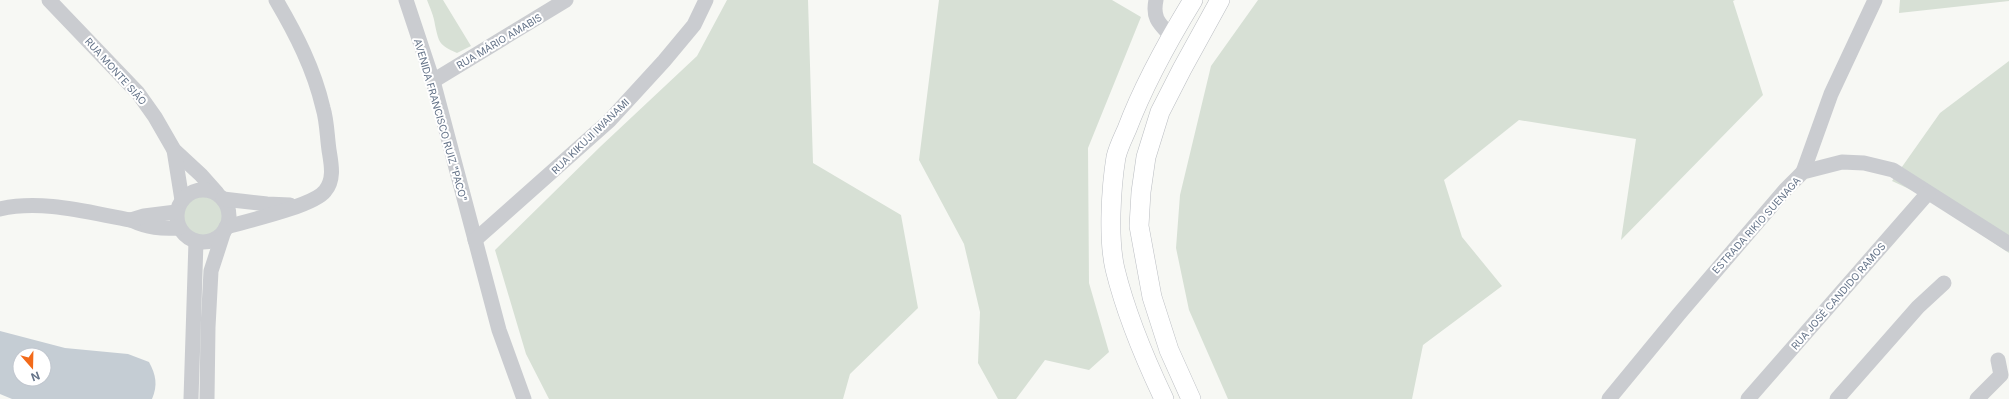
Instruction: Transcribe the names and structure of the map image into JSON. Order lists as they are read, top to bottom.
{
  "streets": {
    "street": [
      "RUA MÁRIO AMABIS",
      "RUA MONTE SIÃO",
      "AVENIDA FRANCISCO RUIZ \"PACO\"",
      "RUA KIKUJI IWANAMI",
      "ESTRADA RIKIO SUENAGA",
      "RUA JOSÉ CANDIDO RAMOS"
    ]
  },
  "crossings": [
    ["RUA MÁRIO AMABIS", "AVENIDA FRANCISCO RUIZ \"PACO\""],
    ["AVENIDA FRANCISCO RUIZ \"PACO\"", "RUA KIKUJI IWANAMI"],
    ["ESTRADA RIKIO SUENAGA", "RUA JOSÉ CANDIDO RAMOS"]
  ],
  "north": "bottom"
}
